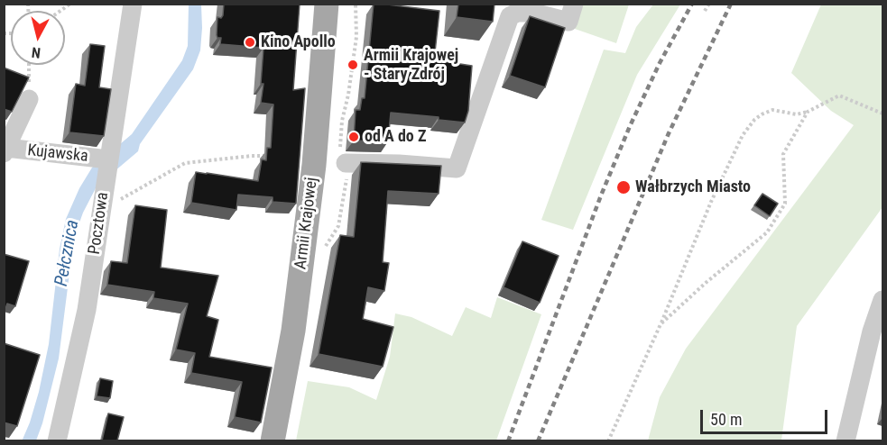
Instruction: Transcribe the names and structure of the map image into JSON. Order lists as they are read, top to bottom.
{
  "streets": {
    "main road": ["Armii Krajowej"],
    "street": ["Kujawska", "Pocztowa"]
  },
  "crossings": [
    ["Kujawska", "Pocztowa"]
  ],
  "water": ["Pełcznica"],
  "places": [
    "Kino Apollo",
    "Armii Krajowej - Stary Zdrój",
    "od A do Z",
    "Wałbrzych Miasto"
  ],
  "scale_bar": "50 m",
  "north": "bottom"
}
